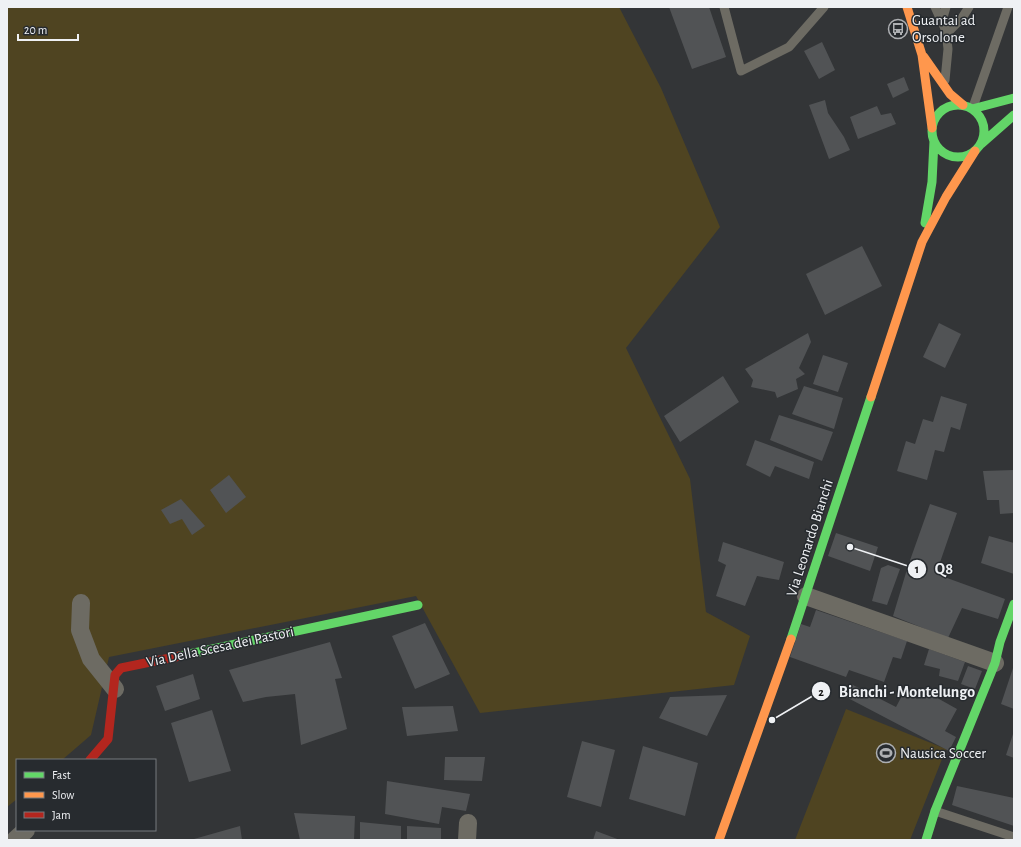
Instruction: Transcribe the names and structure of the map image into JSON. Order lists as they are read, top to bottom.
{
  "streets": {
    "street": ["Via Leonardo Bianchi", "Via Della Scesa dei Pastori"]
  },
  "places": {
    "bus stop": ["Guantai ad Orsolone"],
    "other": ["Q8", "Bianchi - Montelungo"],
    "sports": ["Nausica Soccer"]
  },
  "legend": ["Fast", "Slow", "Jam"],
  "scale_bar": "20 m"
}
